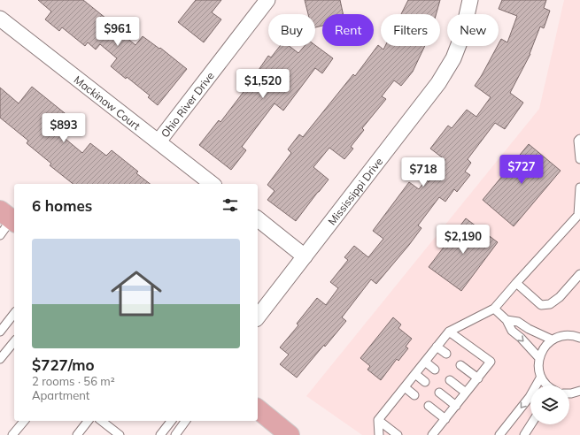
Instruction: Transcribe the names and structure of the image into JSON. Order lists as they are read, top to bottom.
{
  "streets": {
    "street": ["Mackinaw Court", "Ohio River Drive", "Mississippi Drive"]
  },
  "crossings": [
    ["Mackinaw Court", "Ohio River Drive"]
  ],
  "page": {
    "chip": [
      "Buy",
      "Rent",
      "Filters",
      "New"
    ],
    "price": [
      "$961",
      "$1,520",
      "$893",
      "$727",
      "$718",
      "$2,190"
    ],
    "heading": "6 homes",
    "list": [
      {
        "name": "$727/mo",
        "note": "2 rooms · 56 m² · Apartment"
      }
    ]
  }
}
